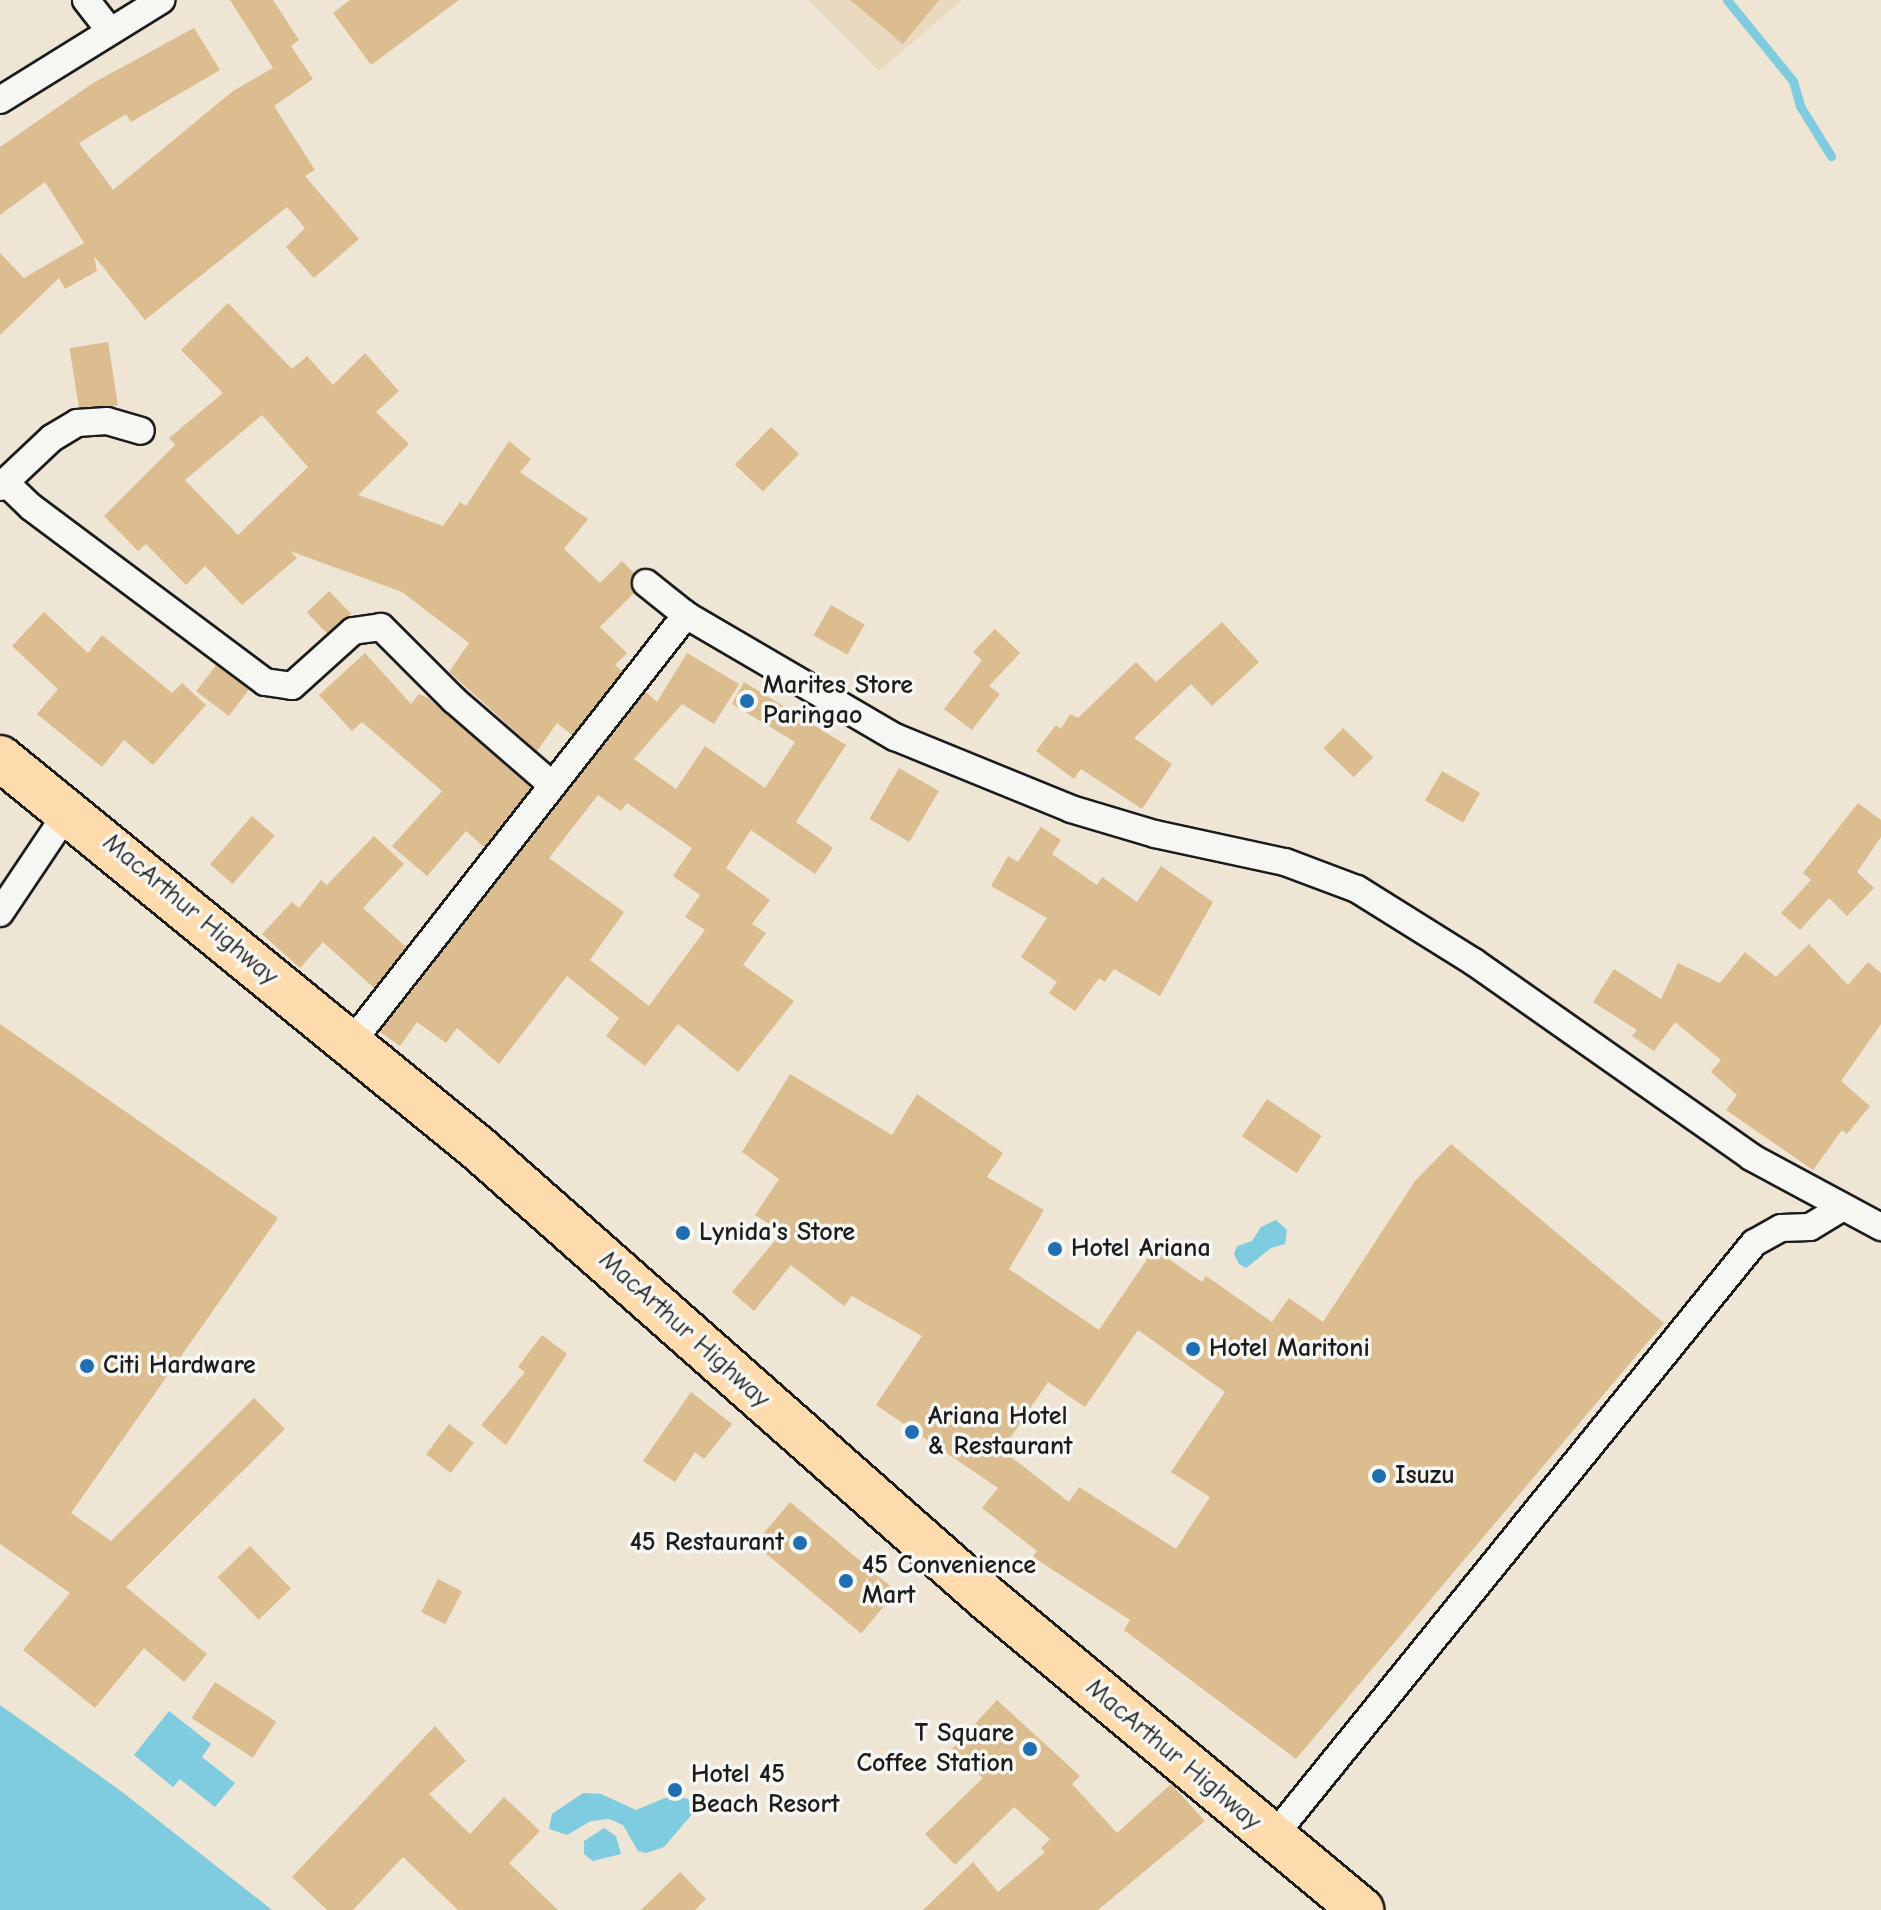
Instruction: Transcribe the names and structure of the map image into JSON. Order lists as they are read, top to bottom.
{
  "streets": {
    "highway": ["MacArthur Highway"]
  },
  "places": [
    "Marites Store Paringao",
    "Lynida's Store",
    "Hotel Ariana",
    "Hotel Maritoni",
    "Citi Hardware",
    "Ariana Hotel & Restaurant",
    "Isuzu",
    "45 Restaurant",
    "45 Convenience Mart",
    "T Square Coffee Station",
    "Hotel 45 Beach Resort"
  ]
}
